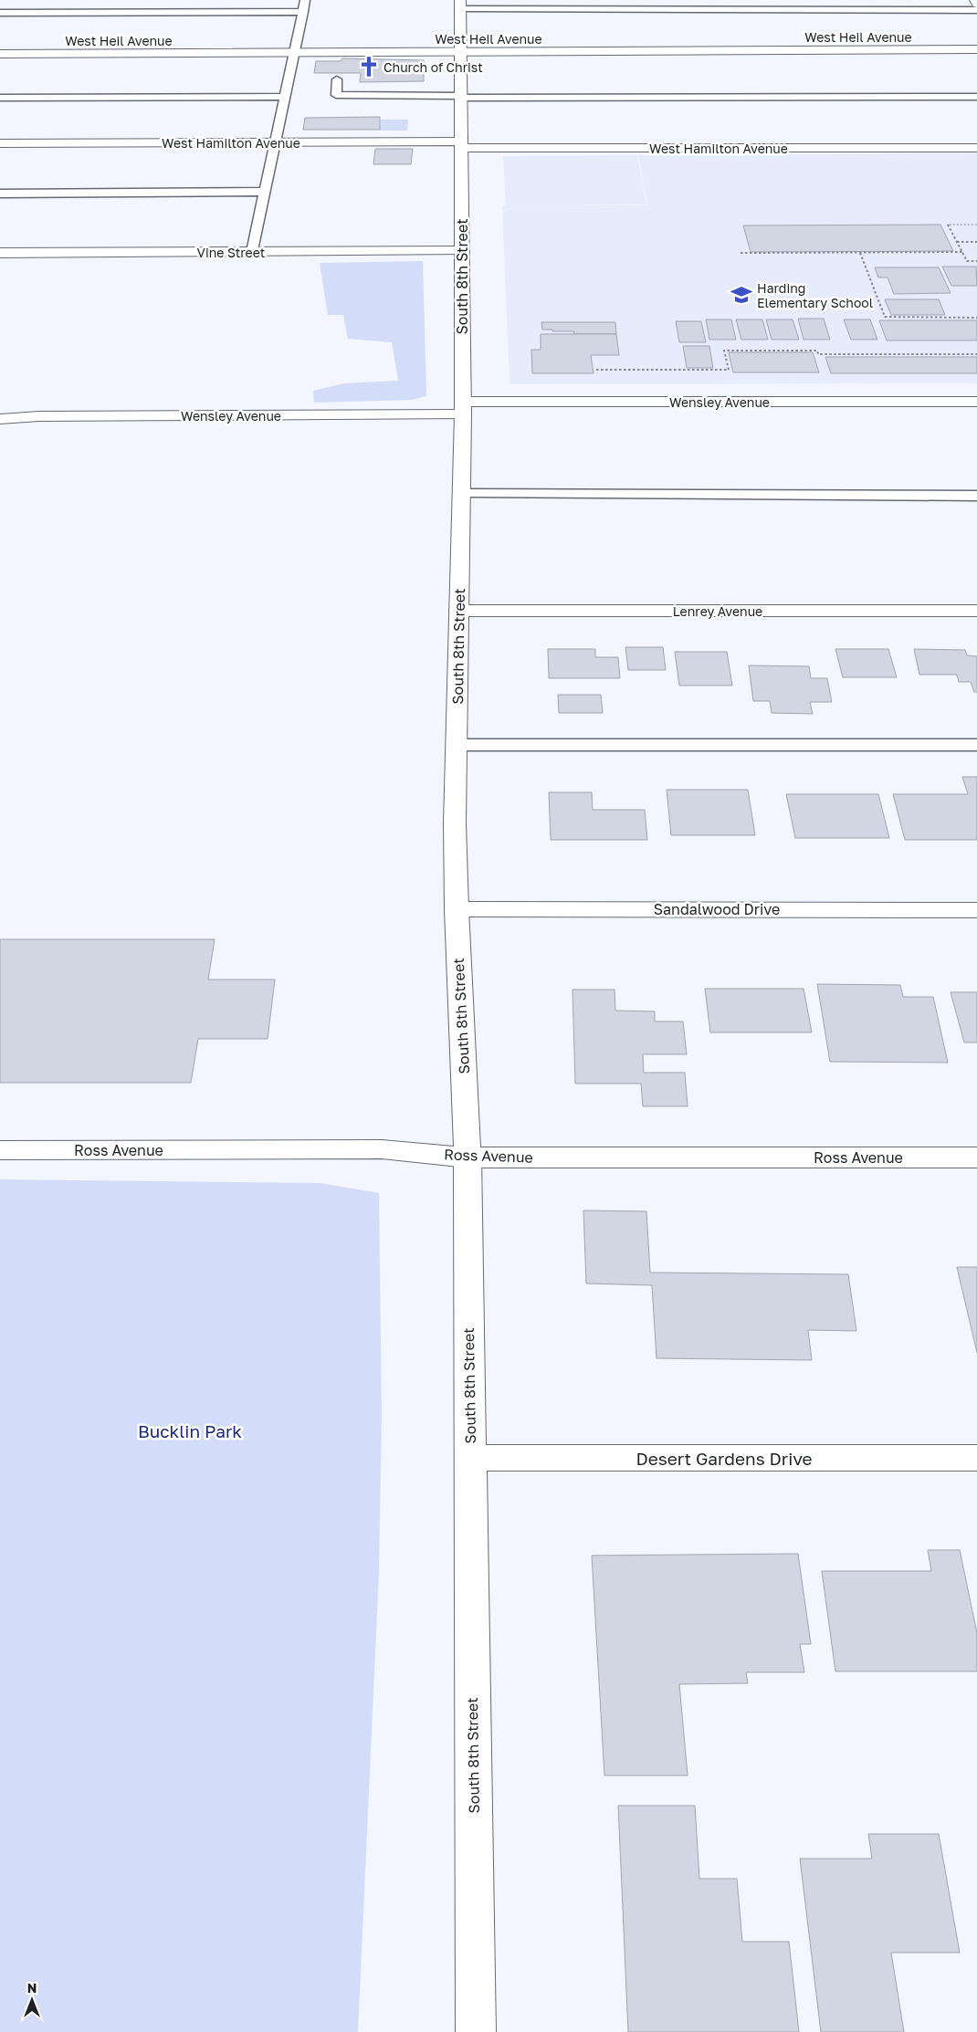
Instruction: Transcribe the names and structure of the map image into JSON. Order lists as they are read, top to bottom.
{
  "streets": {
    "street": [
      "West Heil Avenue",
      "West Hamilton Avenue",
      "Vine Street",
      "South 8th Street",
      "Wensley Avenue",
      "Lenrey Avenue",
      "Sandalwood Drive",
      "Ross Avenue",
      "Desert Gardens Drive"
    ]
  },
  "crossings": [
    ["West Heil Avenue", "South 8th Street"],
    ["West Hamilton Avenue", "South 8th Street"],
    ["Vine Street", "South 8th Street"],
    ["South 8th Street", "Wensley Avenue"],
    ["South 8th Street", "Lenrey Avenue"],
    ["South 8th Street", "Sandalwood Drive"],
    ["South 8th Street", "Ross Avenue"],
    ["South 8th Street", "Desert Gardens Drive"]
  ],
  "parks": ["Bucklin Park"],
  "places": {
    "church": ["Church of Christ"],
    "school or university": ["Harding Elementary School"]
  },
  "north": "top"
}
